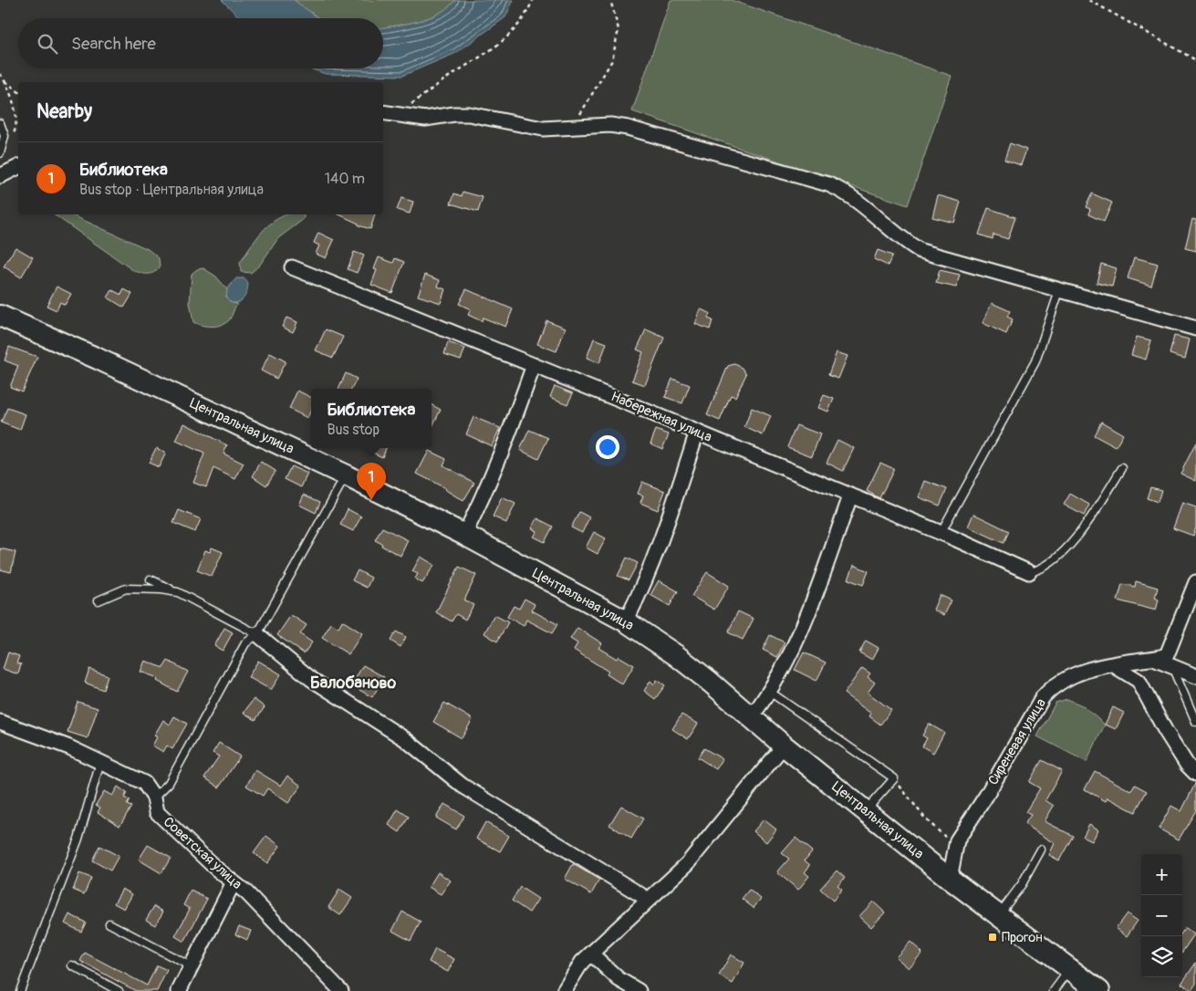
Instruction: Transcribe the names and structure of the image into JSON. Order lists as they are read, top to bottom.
{
  "streets": {
    "main road": ["Центральная улица"],
    "street": ["Набережная улица", "Сиреневая улица", "Советская улица"]
  },
  "crossings": [
    ["Центральная улица", "Сиреневая улица"]
  ],
  "districts": ["Балобаново"],
  "places": {
    "transit": ["Прогон"]
  },
  "page": {
    "search": "Search here",
    "heading": "Nearby",
    "list": [
      {
        "mark": "1",
        "name": "Библиотека",
        "note": "Bus stop · Центральная улица",
        "value": "140 m"
      }
    ],
    "popup": ["Библиотека", "Bus stop"],
    "pins": "1",
    "map_buttons": ["+", "−"]
  }
}
